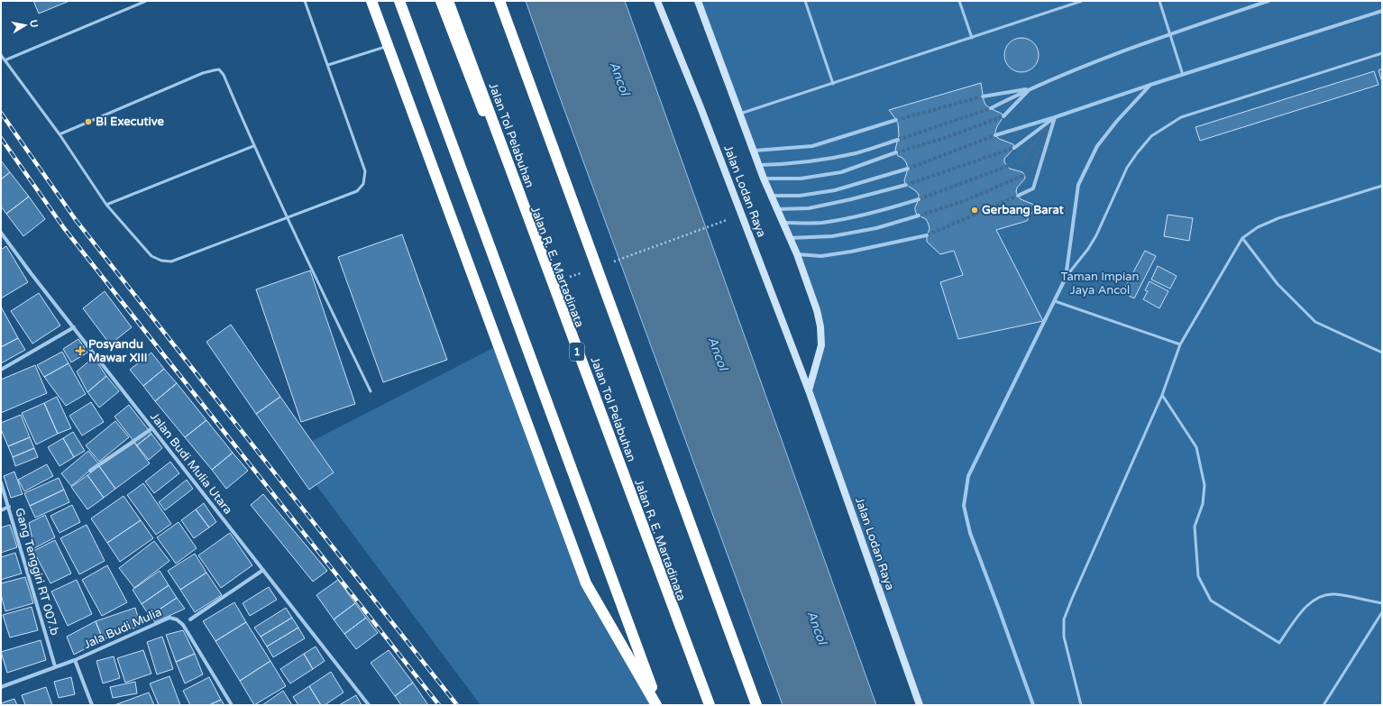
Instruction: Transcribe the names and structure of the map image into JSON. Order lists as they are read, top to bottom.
{
  "streets": {
    "highway": ["Jalan Tol Pelabuhan", "Jalan R. E. Martadinata", "1"],
    "main road": ["Jalan Lodan Raya"],
    "street": ["Jalan Budi Mulia Utara", "Gang Tenggiri RT 007.b", "Jala Budi Mulia"]
  },
  "crossings": [
    ["Gang Tenggiri RT 007.b", "Jala Budi Mulia"]
  ],
  "water": ["Ancol"],
  "parks": ["Taman Impian Jaya Ancol"],
  "places": {
    "other": ["BI Executive", "Gerbang Barat"],
    "health": ["Posyandu Mawar XIII"]
  },
  "north": "right"
}
